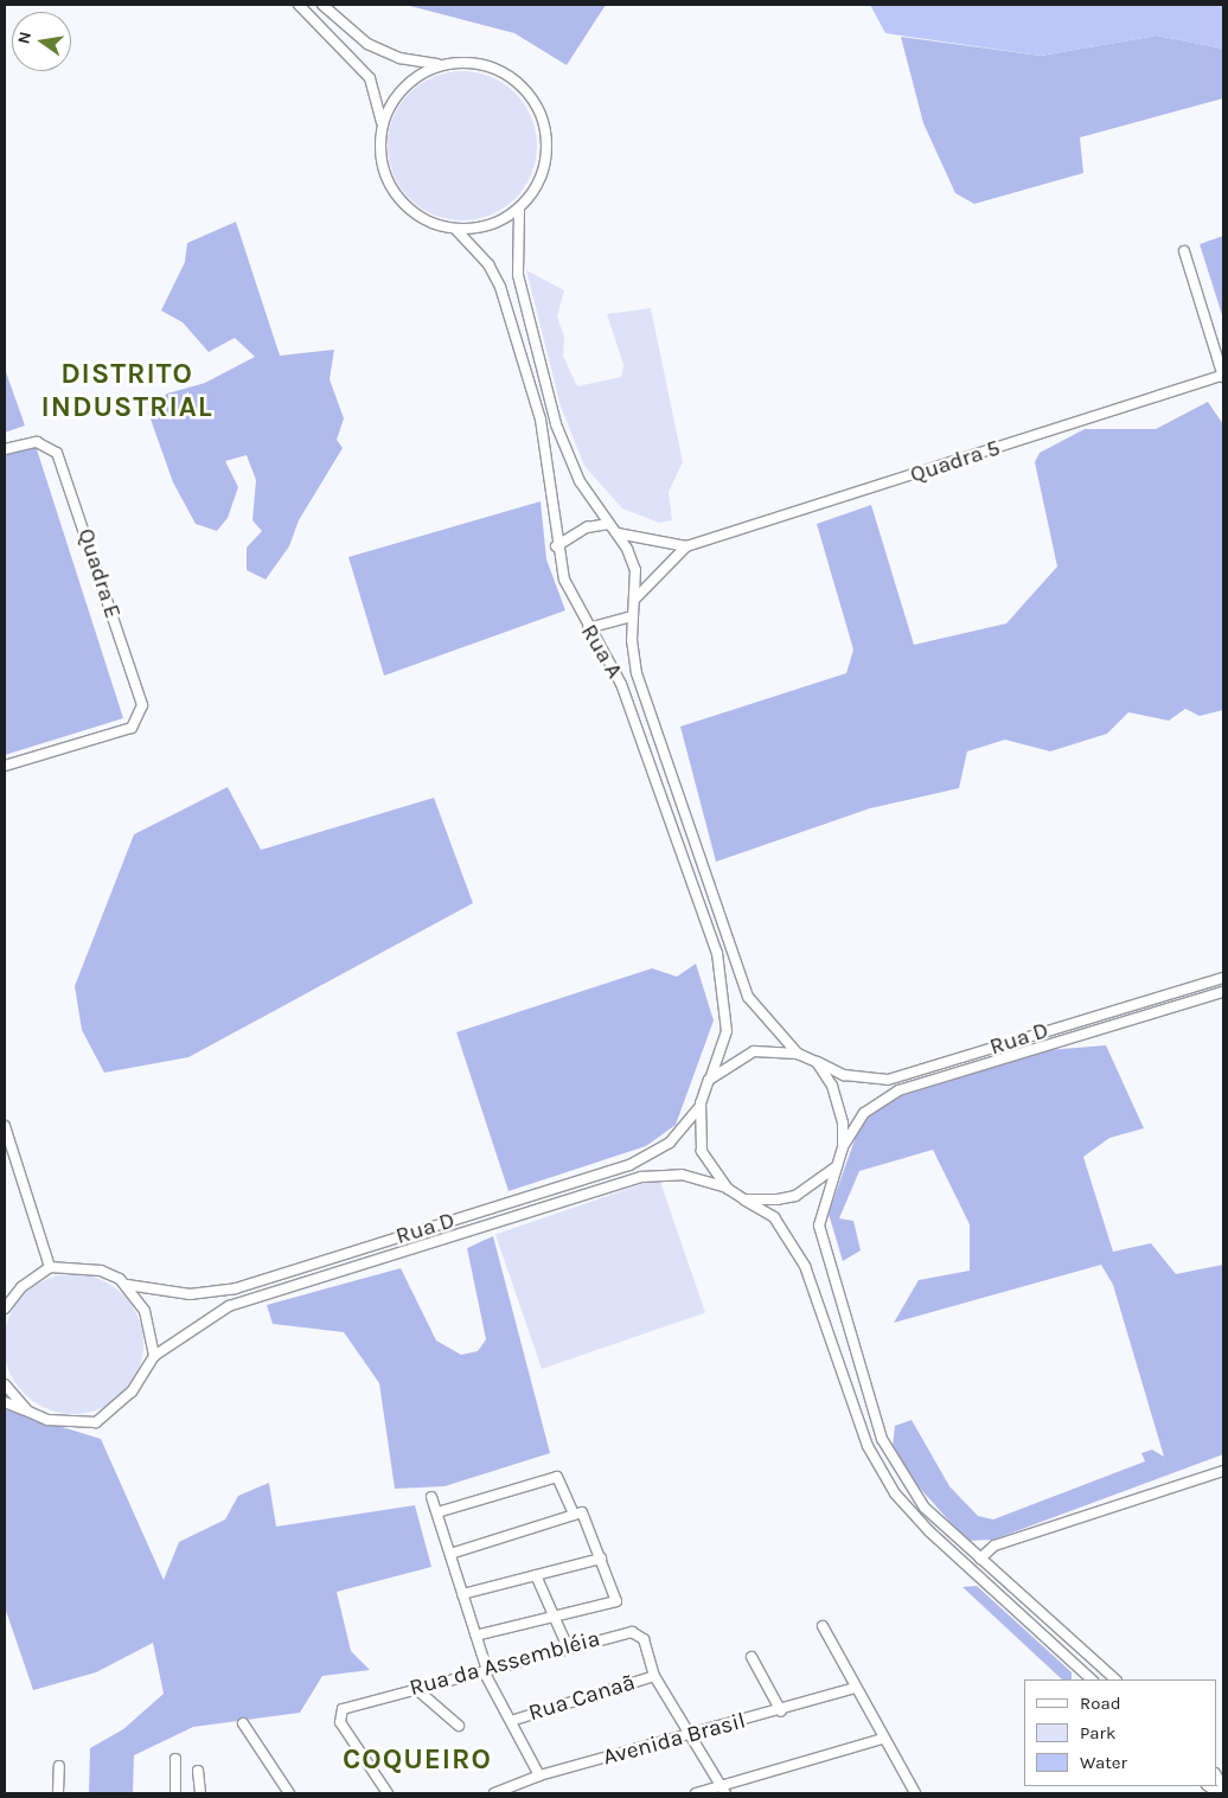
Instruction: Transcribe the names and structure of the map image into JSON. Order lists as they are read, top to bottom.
{
  "streets": {
    "street": [
      "Quadra 5",
      "Quadra E",
      "Rua A",
      "Rua D",
      "Rua da Assembléia",
      "Rua Canaã",
      "Avenida Brasil"
    ]
  },
  "crossings": [
    ["Quadra 5", "Rua A"],
    ["Rua A", "Rua D"],
    ["Rua da Assembléia", "Rua Canaã"]
  ],
  "districts": ["DISTRITO INDUSTRIAL", "COQUEIRO"],
  "legend": ["Road", "Park", "Water"],
  "north": "left"
}
